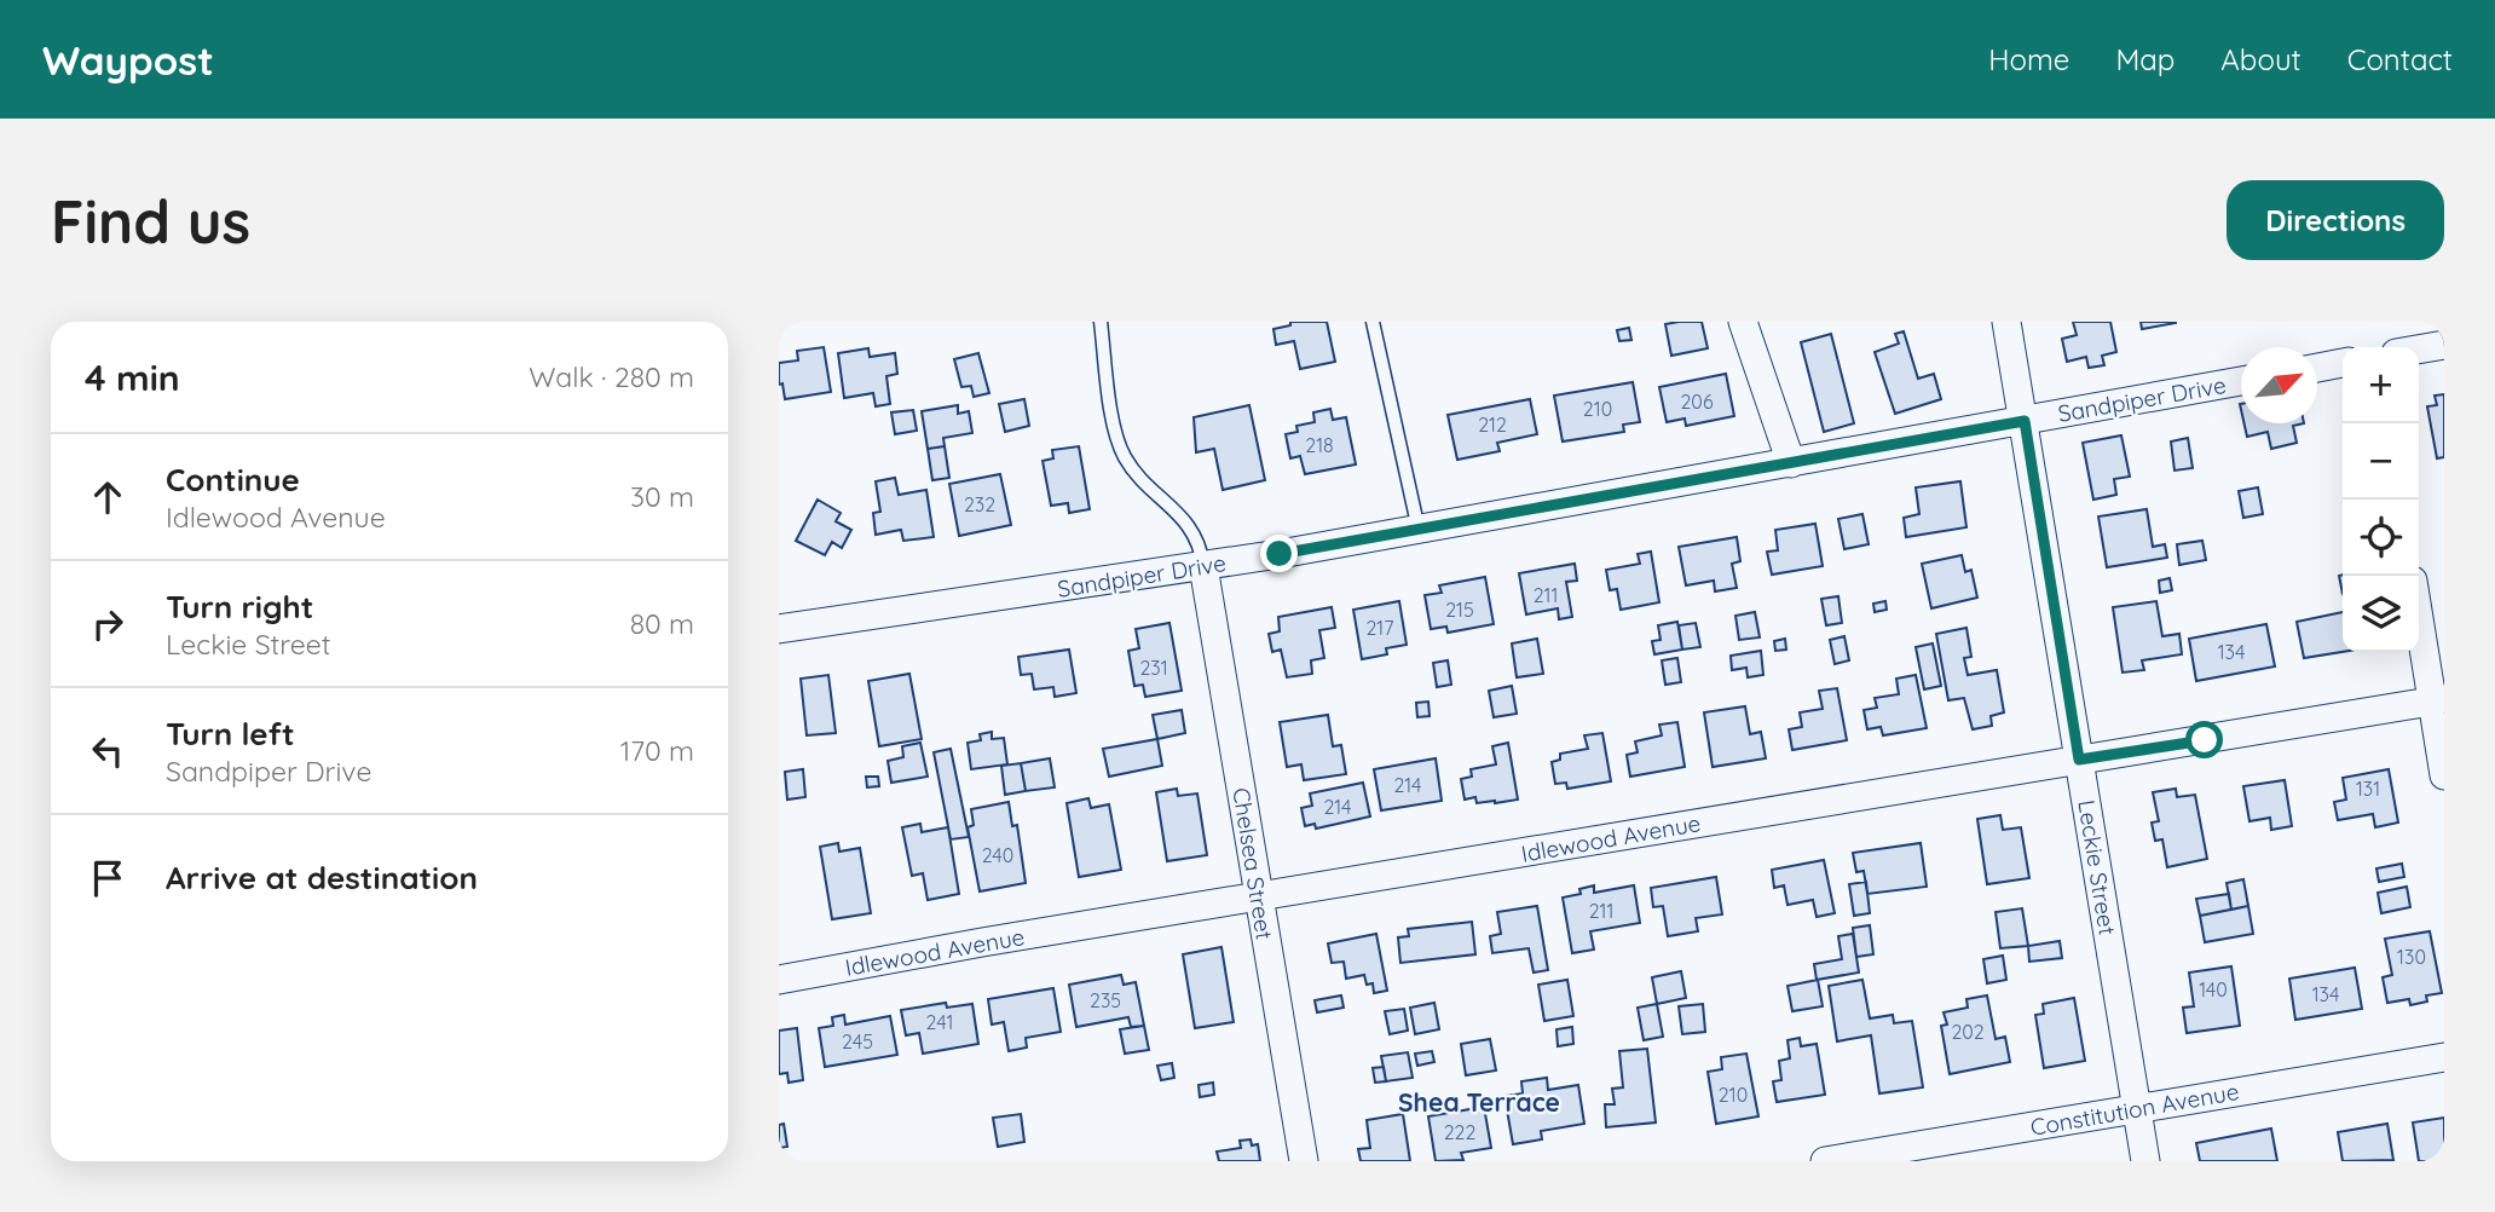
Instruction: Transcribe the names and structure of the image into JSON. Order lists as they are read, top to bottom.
{
  "streets": {
    "street": [
      "Sandpiper Drive",
      "Idlewood Avenue",
      "Chelsea Street",
      "Leckie Street",
      "Constitution Avenue"
    ]
  },
  "crossings": [
    ["Sandpiper Drive", "Chelsea Street"],
    ["Sandpiper Drive", "Leckie Street"],
    ["Idlewood Avenue", "Chelsea Street"],
    ["Idlewood Avenue", "Leckie Street"],
    ["Leckie Street", "Constitution Avenue"]
  ],
  "districts": ["Shea Terrace"],
  "house_numbers": [
    "206",
    "210",
    "212",
    "218",
    "232",
    "211",
    "215",
    "217",
    "134",
    "231",
    "214",
    "131",
    "214",
    "240",
    "211",
    "130",
    "140",
    "134",
    "235",
    "241",
    "202",
    "245",
    "210",
    "222"
  ],
  "north": "top right",
  "page": {
    "header": "Waypost",
    "nav": [
      "Home",
      "Map",
      "About",
      "Contact"
    ],
    "buttons": "Directions",
    "title": "Find us",
    "heading": ["4 min", "Walk · 280 m"],
    "map_buttons": ["+", "−"],
    "list": [
      ["Continue", "Idlewood Avenue", "30 m"],
      ["Turn right", "Leckie Street", "80 m"],
      ["Turn left", "Sandpiper Drive", "170 m"],
      "Arrive at destination"
    ]
  }
}
